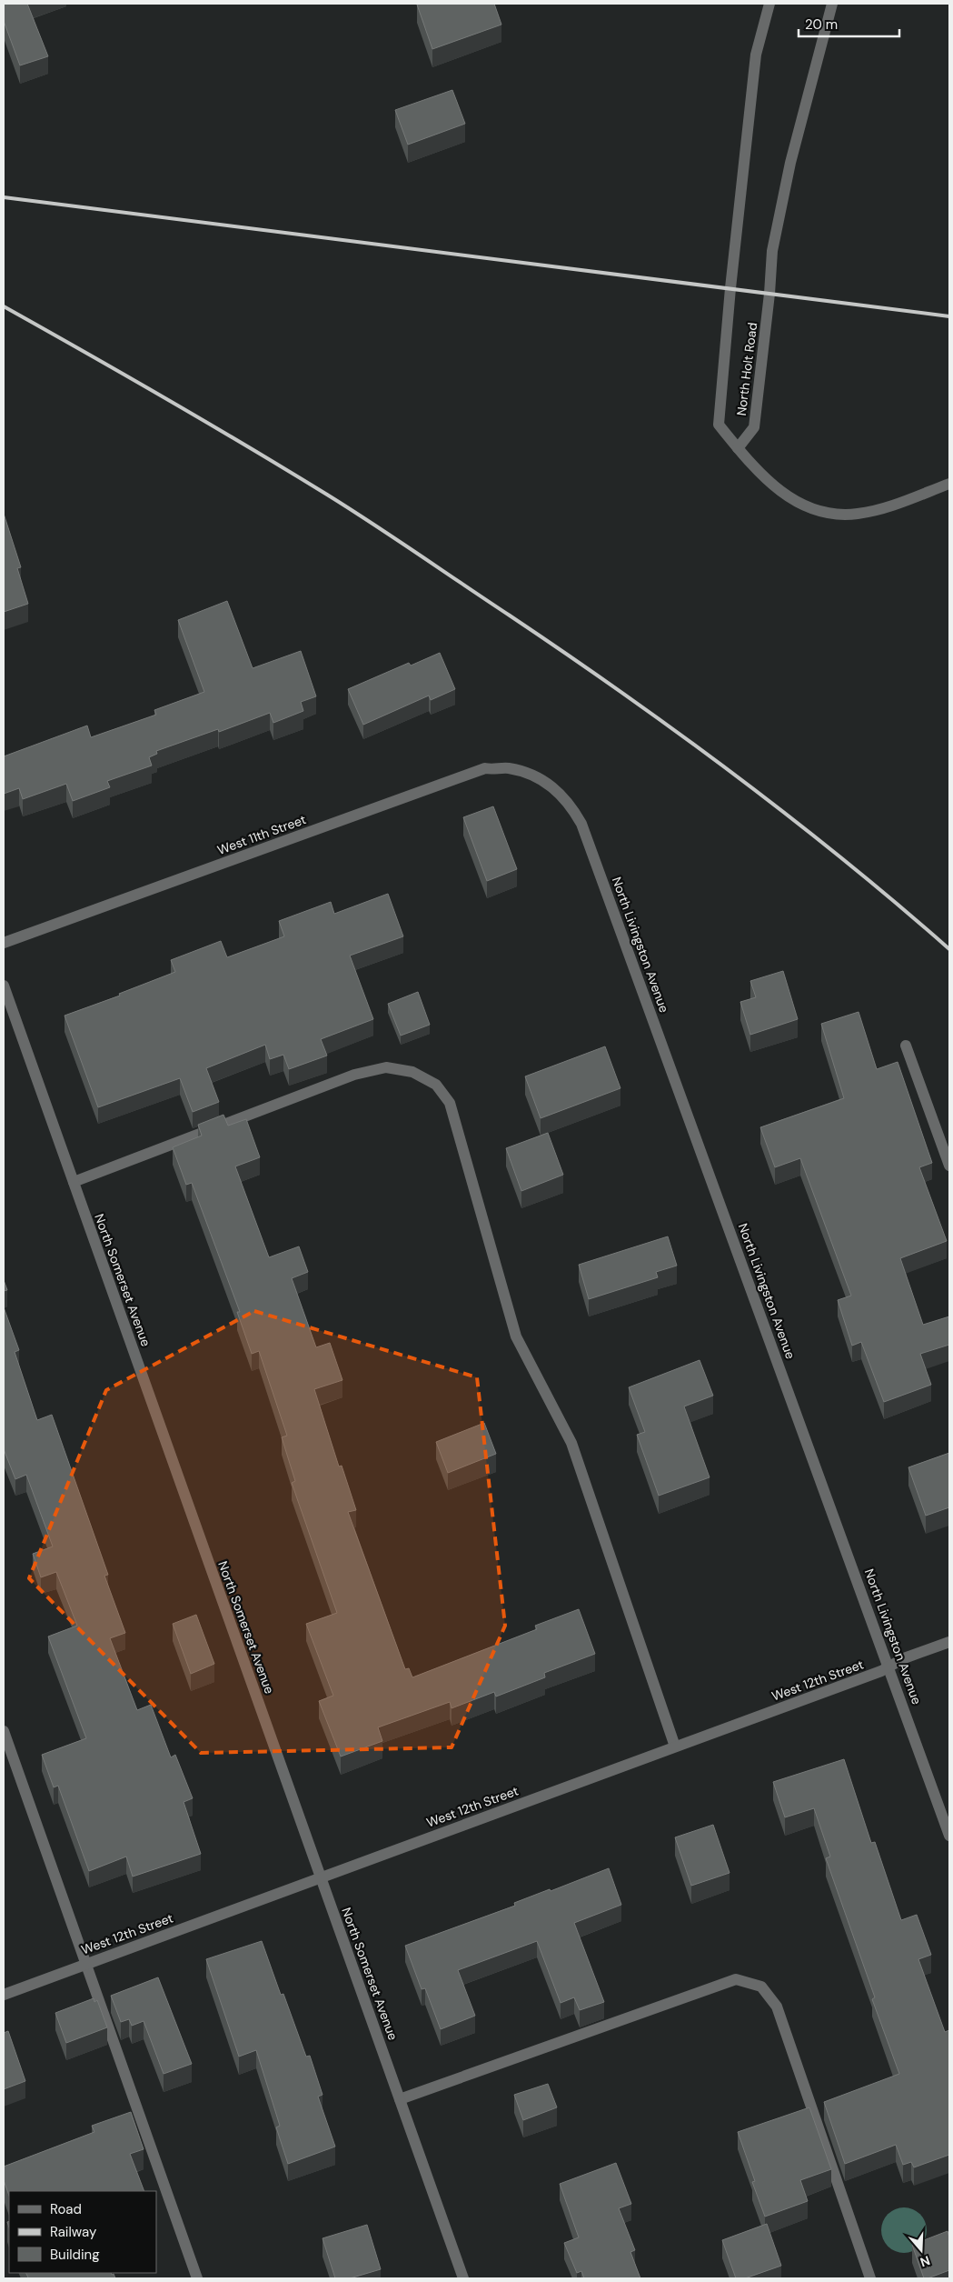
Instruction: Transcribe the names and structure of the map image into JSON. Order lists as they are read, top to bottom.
{
  "streets": {
    "street": [
      "North Holt Road",
      "West 11th Street",
      "North Livingston Avenue",
      "North Somerset Avenue",
      "West 12th Street"
    ]
  },
  "crossings": [
    ["West 11th Street", "North Livingston Avenue"],
    ["North Livingston Avenue", "West 12th Street"],
    ["North Somerset Avenue", "West 12th Street"]
  ],
  "legend": ["Road", "Railway", "Building"],
  "scale_bar": "20 m",
  "north": "bottom"
}
